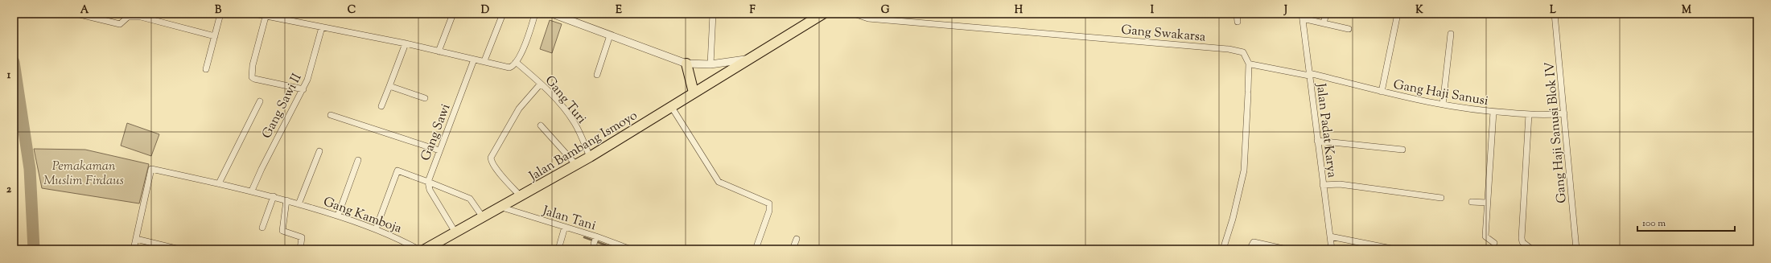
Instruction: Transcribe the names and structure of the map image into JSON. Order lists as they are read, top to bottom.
{
  "streets": {
    "main road": ["Jalan Bambang Ismoyo"],
    "street": [
      "Gang Swakarsa",
      "Gang Haji Sanusi",
      "Gang Turi",
      "Gang Sawi II",
      "Jalan Padat Karya",
      "Gang Sawi",
      "Gang Haji Sanusi Blok IV",
      "Gang Kamboja",
      "Jalan Tani"
    ]
  },
  "crossings": [
    ["Gang Haji Sanusi", "Jalan Padat Karya"],
    ["Gang Haji Sanusi", "Gang Haji Sanusi Blok IV"],
    ["Gang Turi", "Jalan Bambang Ismoyo"],
    ["Gang Sawi II", "Gang Kamboja"],
    ["Jalan Bambang Ismoyo", "Jalan Tani"]
  ],
  "parks": ["Pemakaman Muslim Firdaus"],
  "scale_bar": "100 m",
  "grid": {
    "columns": [
      "A",
      "B",
      "C",
      "D",
      "E",
      "F",
      "G",
      "H",
      "I",
      "J",
      "K",
      "L",
      "M"
    ],
    "rows": ["1", "2"]
  }
}
